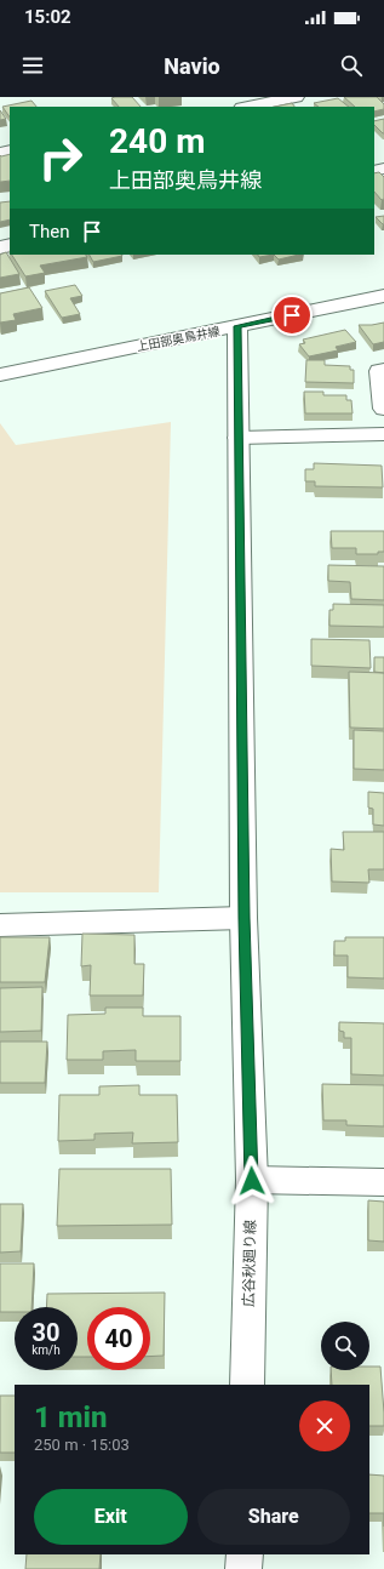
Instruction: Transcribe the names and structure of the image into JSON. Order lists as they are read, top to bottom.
{
  "streets": {
    "street": ["上田部奥鳥井線", "広谷秋廻り線"]
  },
  "crossings": [
    ["上田部奥鳥井線", "広谷秋廻り線"]
  ],
  "page": {
    "status": "15:02",
    "header": "Navio",
    "turn": ["240 m", "上田部奥鳥井線"],
    "then": "Then",
    "speed": "30 km/h",
    "limit": "40",
    "heading": ["1 min", "250 m · 15:03"],
    "buttons": ["Exit", "Share"]
  }
}
